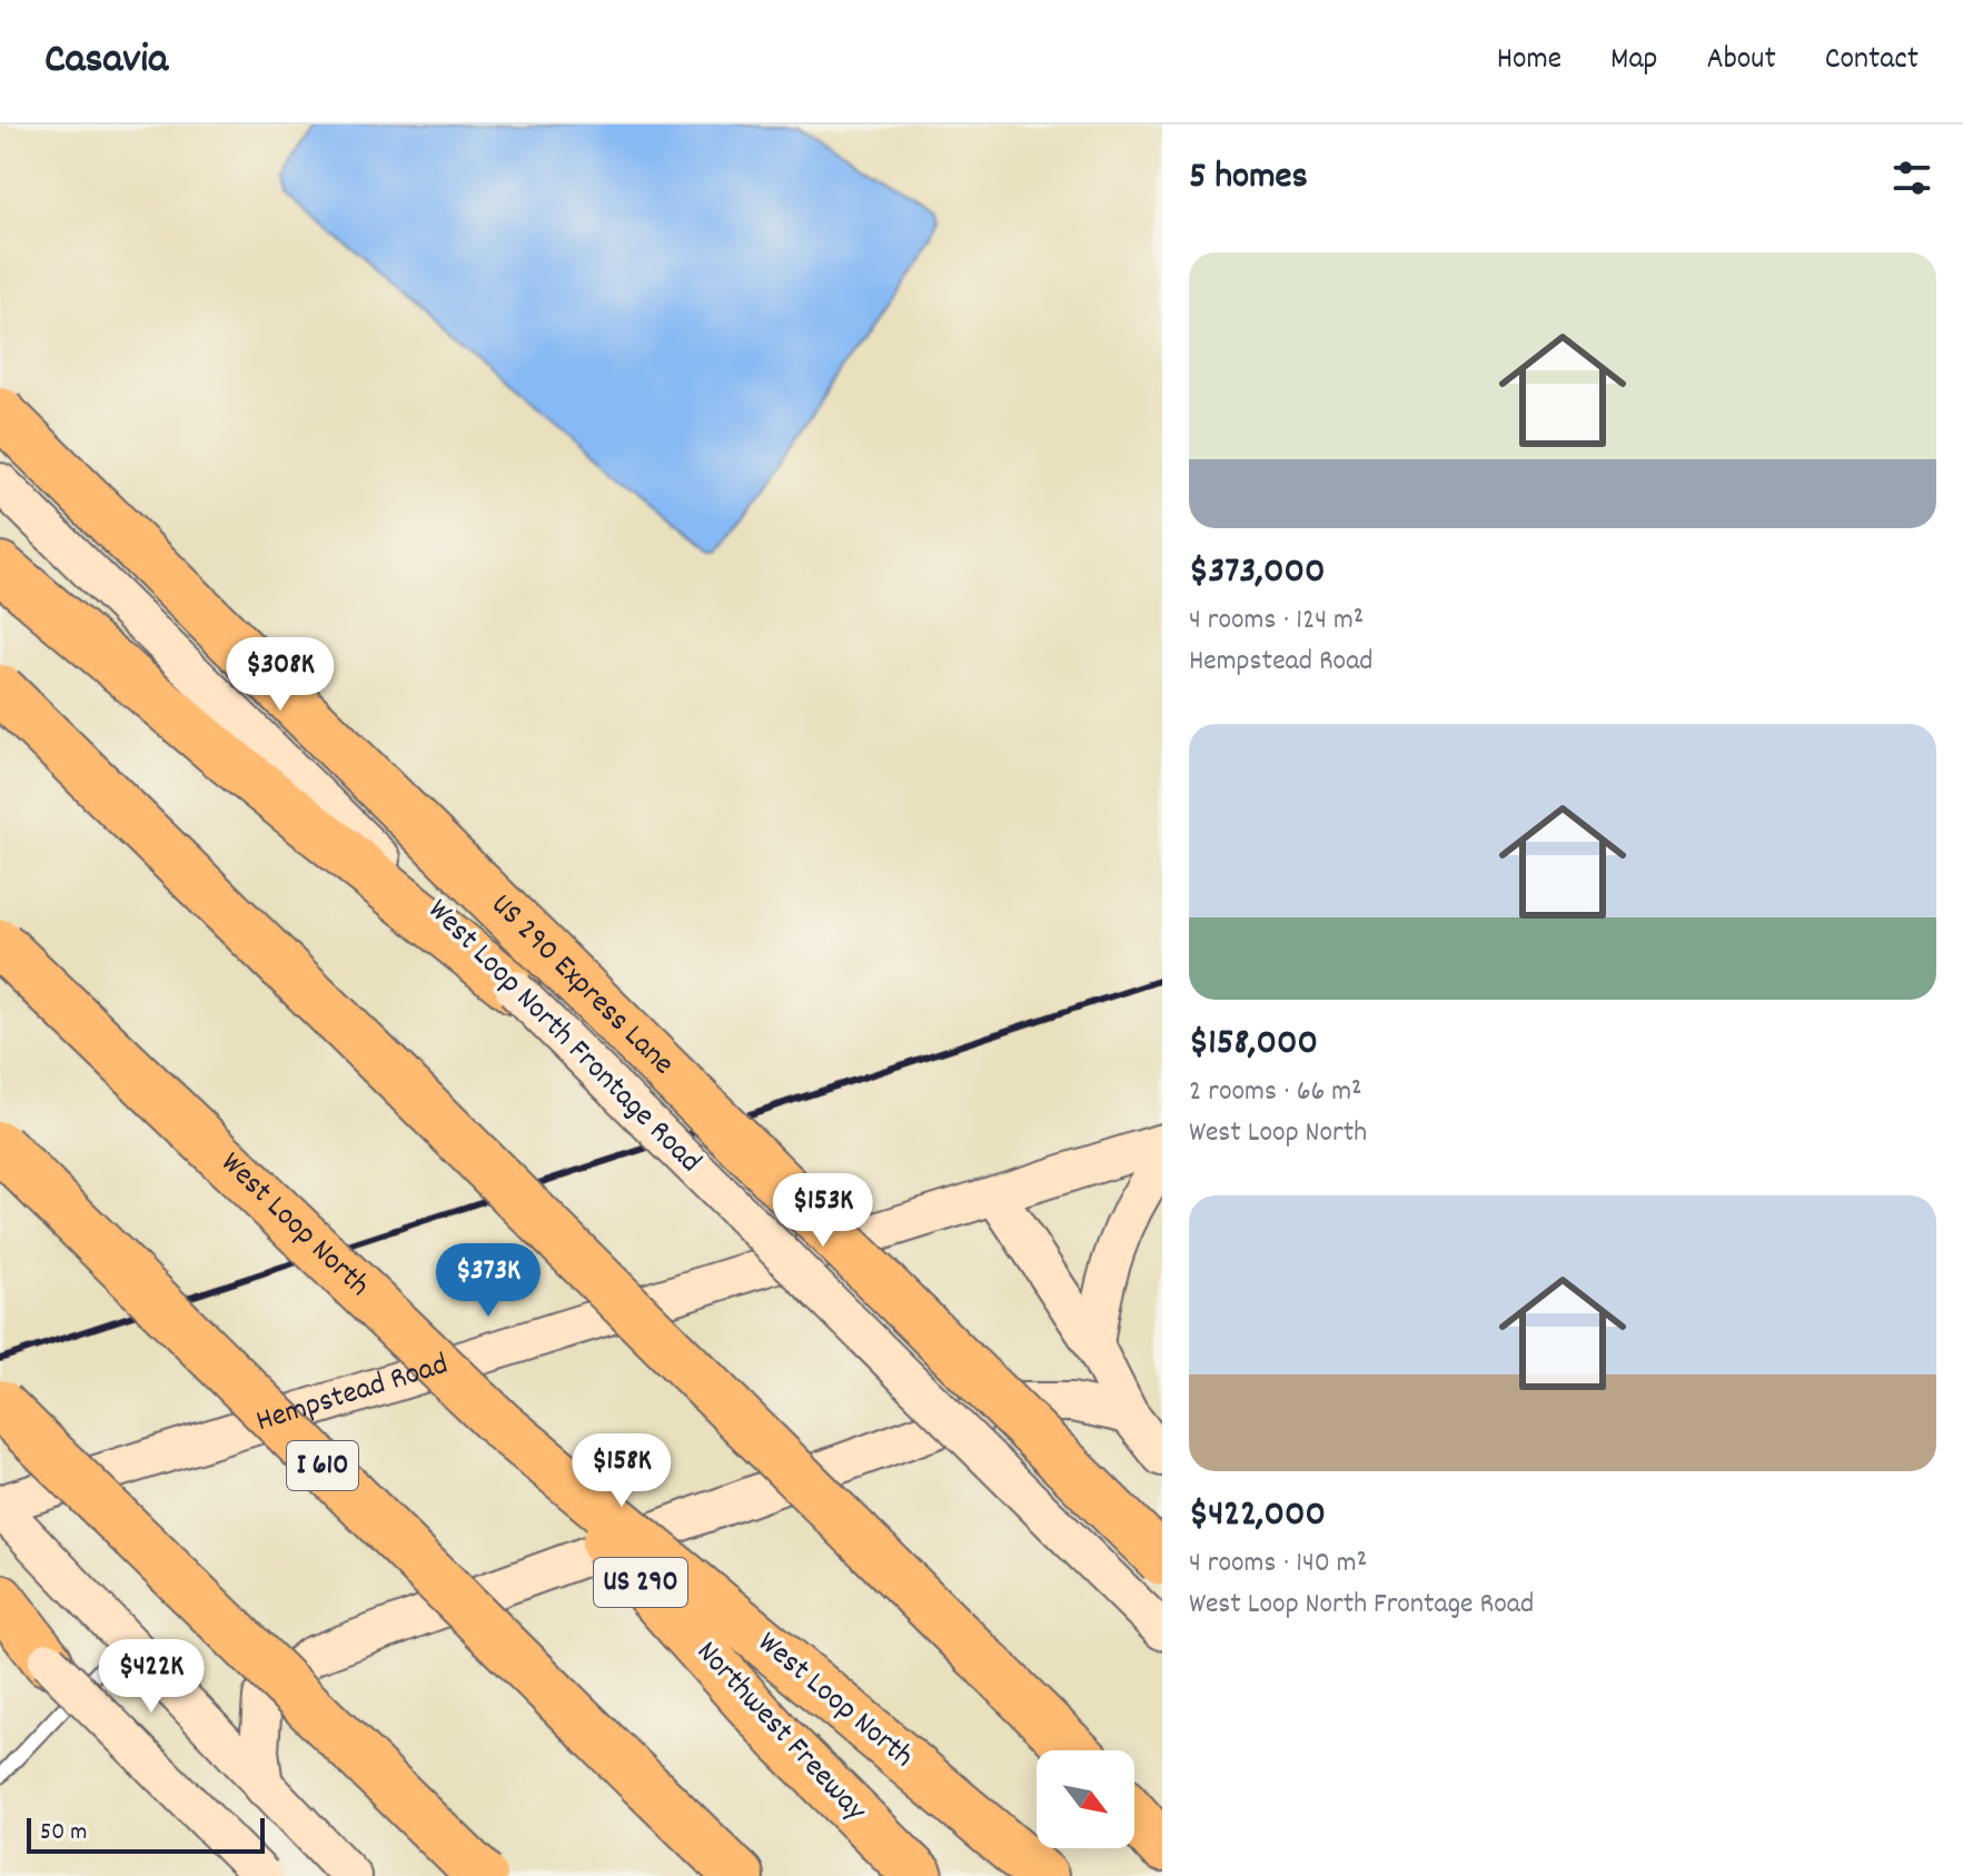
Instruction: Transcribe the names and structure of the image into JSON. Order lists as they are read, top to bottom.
{
  "streets": {
    "highway": [
      "US 290 Express Lane",
      "West Loop North",
      "I 610",
      "US 290",
      "Northwest Freeway"
    ],
    "main road": ["West Loop North Frontage Road", "Hempstead Road"]
  },
  "crossings": [
    ["West Loop North", "Northwest Freeway"]
  ],
  "scale_bar": "50 m",
  "north": "bottom right",
  "page": {
    "header": "Casavia",
    "nav": [
      "Home",
      "Map",
      "About",
      "Contact"
    ],
    "heading": "5 homes",
    "list": [
      {
        "name": "$373,000",
        "note": "4 rooms · 124 m² · Hempstead Road"
      },
      {
        "name": "$158,000",
        "note": "2 rooms · 66 m² · West Loop North"
      },
      {
        "name": "$422,000",
        "note": "4 rooms · 140 m² · West Loop North Frontage Road"
      }
    ],
    "price": [
      "$308K",
      "$153K",
      "$373K",
      "$158K",
      "$422K"
    ],
    "scale": "50 m"
  }
}
